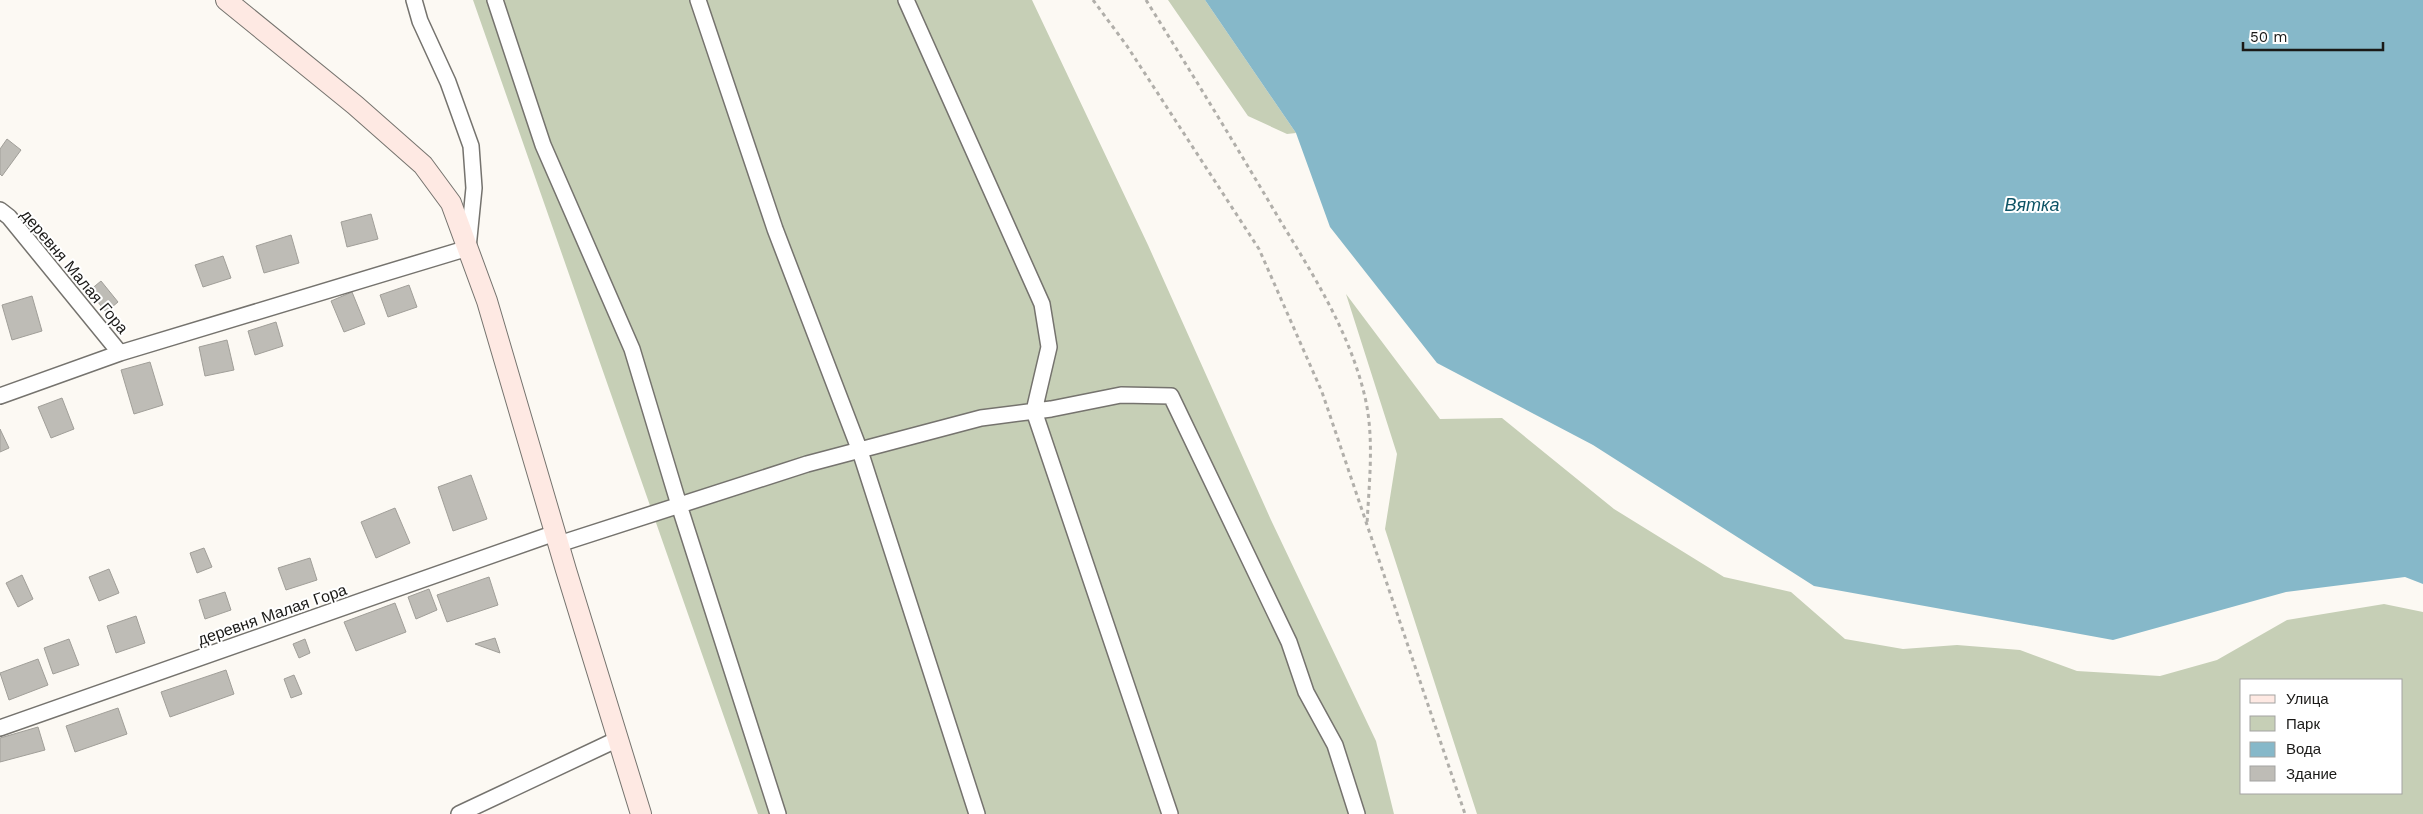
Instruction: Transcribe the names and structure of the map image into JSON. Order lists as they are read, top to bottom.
{
  "streets": {
    "street": ["деревня Малая Гора"]
  },
  "water": ["Вятка"],
  "legend": [
    "Улица",
    "Парк",
    "Вода",
    "Здание"
  ],
  "scale_bar": "50 m"
}
